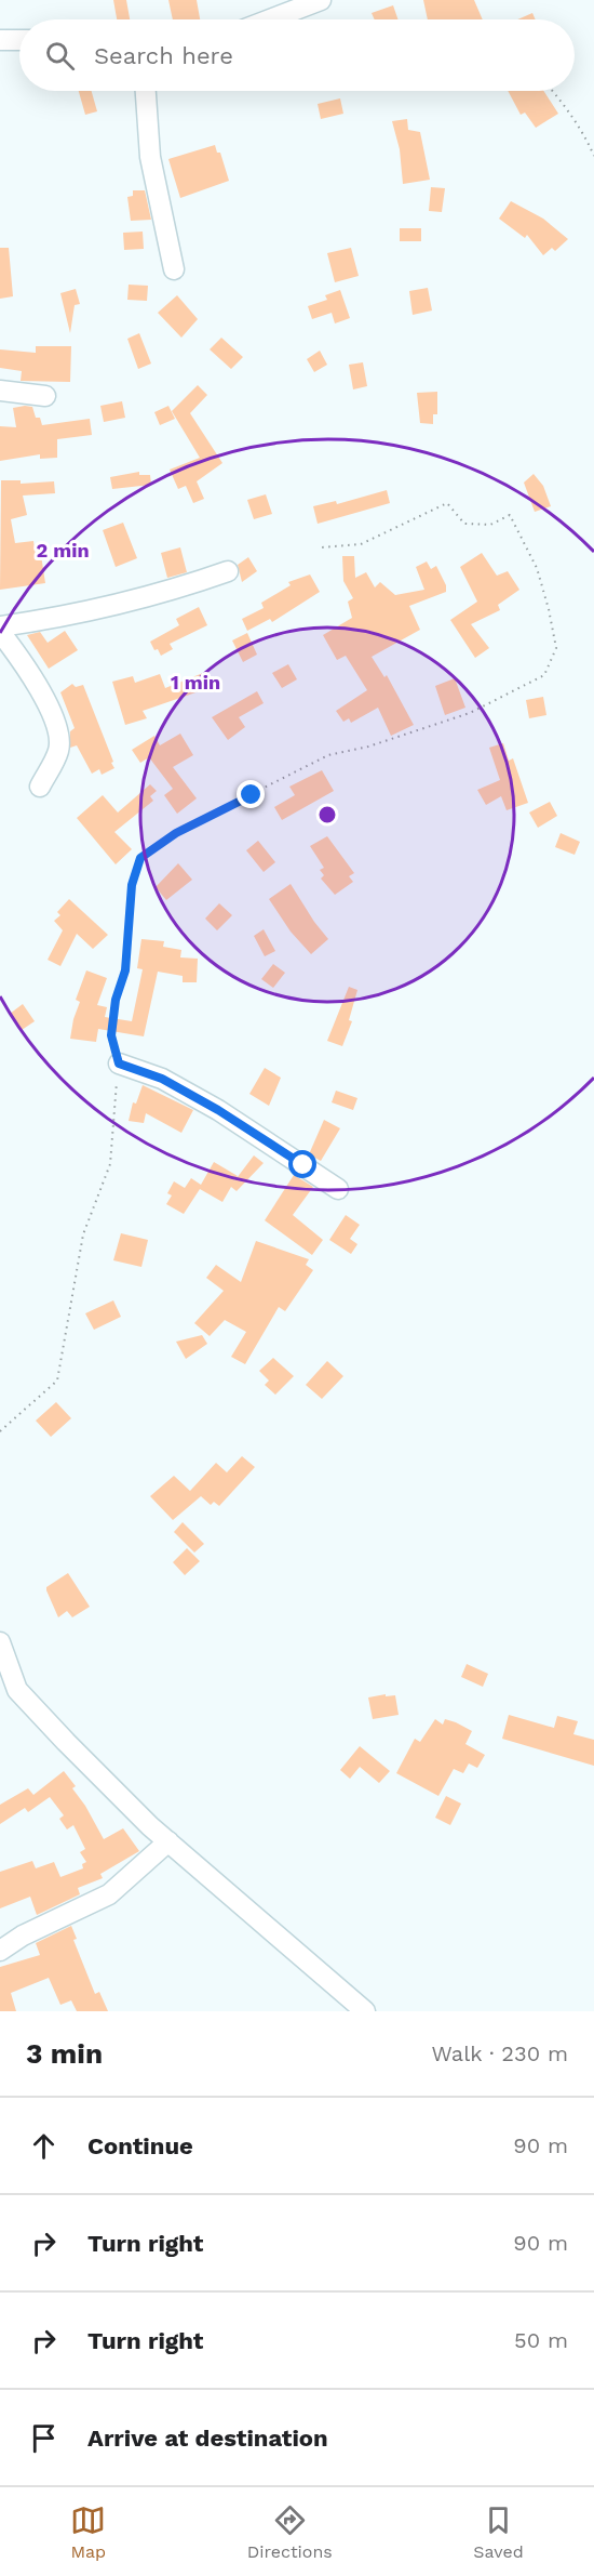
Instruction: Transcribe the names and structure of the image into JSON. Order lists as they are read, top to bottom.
{
  "page": {
    "search": "Search here",
    "heading": ["3 min", "Walk · 230 m"],
    "list": [
      ["Continue", "90 m"],
      ["Turn right", "90 m"],
      ["Turn right", "50 m"],
      "Arrive at destination"
    ],
    "nav": ["Map", "Directions", "Saved"]
  },
  "rings": ["2 min", "1 min"]
}
